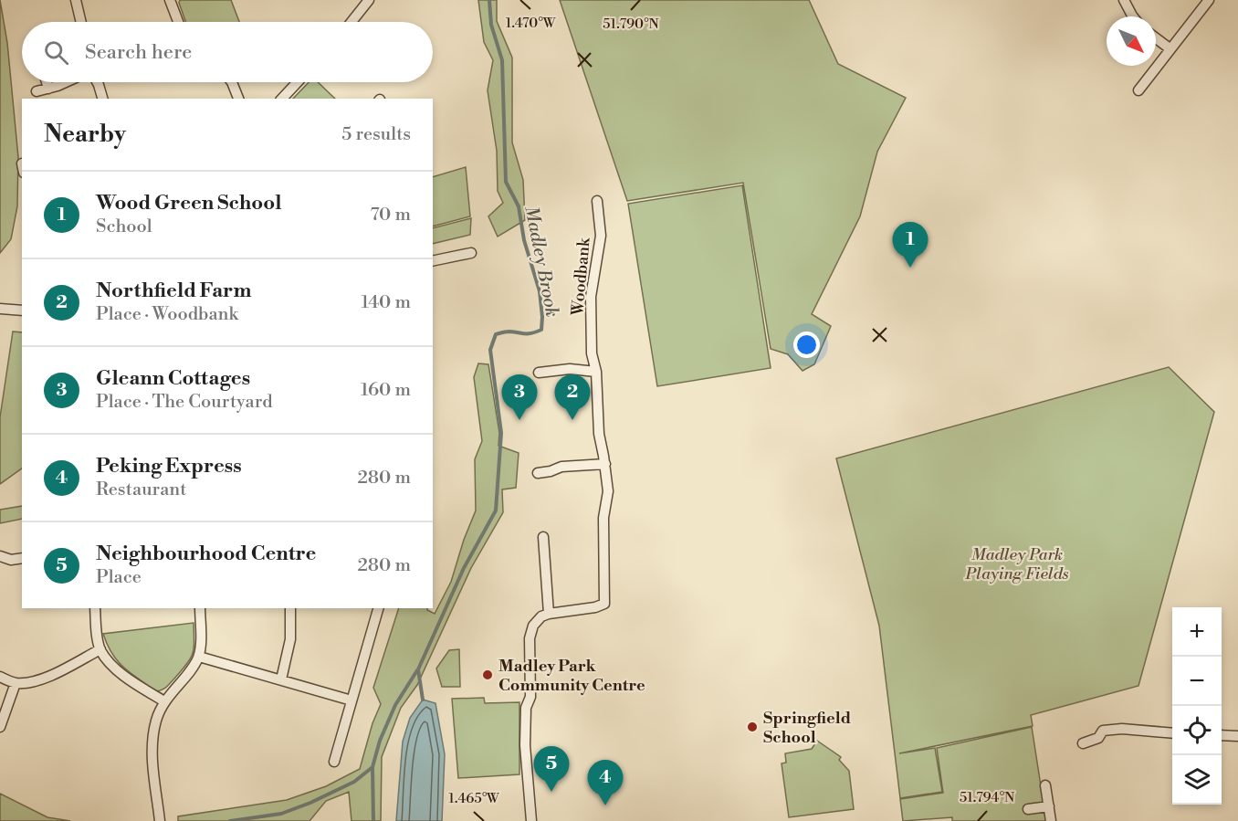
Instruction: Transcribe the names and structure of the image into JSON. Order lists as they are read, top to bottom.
{
  "streets": {
    "street": ["Woodbank"]
  },
  "water": ["Madley Brook"],
  "parks": ["Madley Park Playing Fields"],
  "places": ["Madley Park Community Centre", "Springfield School"],
  "north": "bottom right",
  "page": {
    "search": "Search here",
    "heading": ["Nearby", "5 results"],
    "list": [
      {
        "mark": "1",
        "name": "Wood Green School",
        "note": "School",
        "value": "70 m"
      },
      {
        "mark": "2",
        "name": "Northfield Farm",
        "note": "Place · Woodbank",
        "value": "140 m"
      },
      {
        "mark": "3",
        "name": "Gleann Cottages",
        "note": "Place · The Courtyard",
        "value": "160 m"
      },
      {
        "mark": "4",
        "name": "Peking Express",
        "note": "Restaurant",
        "value": "280 m"
      },
      {
        "mark": "5",
        "name": "Neighbourhood Centre",
        "note": "Place",
        "value": "280 m"
      }
    ],
    "pins": [
      "1",
      "2",
      "3",
      "5",
      "4"
    ],
    "map_buttons": ["+", "−"]
  },
  "coordinates": [
    "1.470°W",
    "51.790°N",
    "51.794°N",
    "1.465°W"
  ]
}
